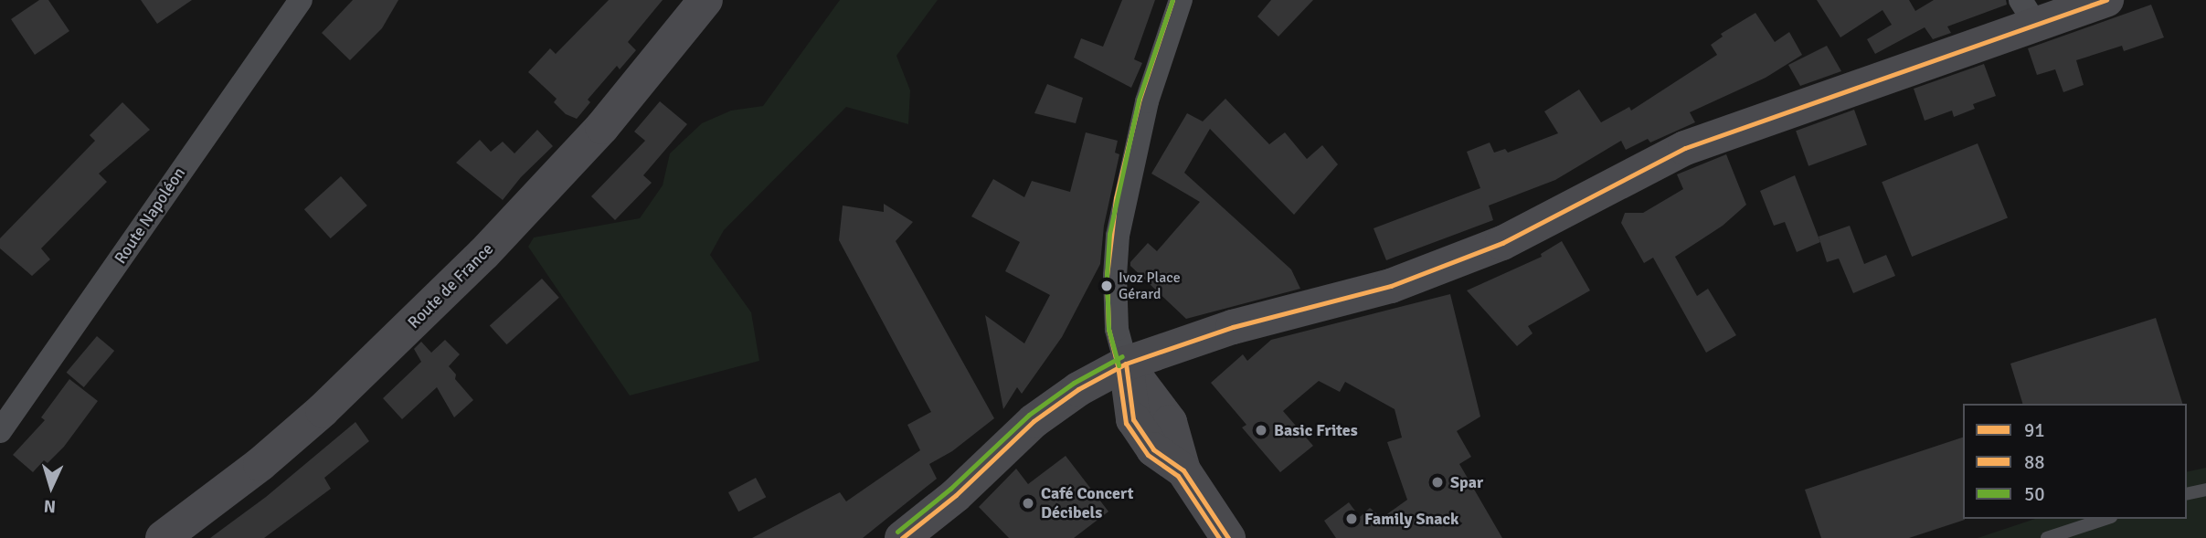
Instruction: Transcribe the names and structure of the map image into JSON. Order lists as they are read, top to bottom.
{
  "streets": {
    "main road": ["Route de France"],
    "street": ["Route Napoléon"]
  },
  "places": [
    "Ivoz Place Gérard",
    "Basic Frites",
    "Spar",
    "Café Concert Décibels",
    "Family Snack"
  ],
  "lines": ["transit line 91", "transit line 88", "transit line 50"],
  "legend": ["91", "88", "50"],
  "north": "bottom"
}
